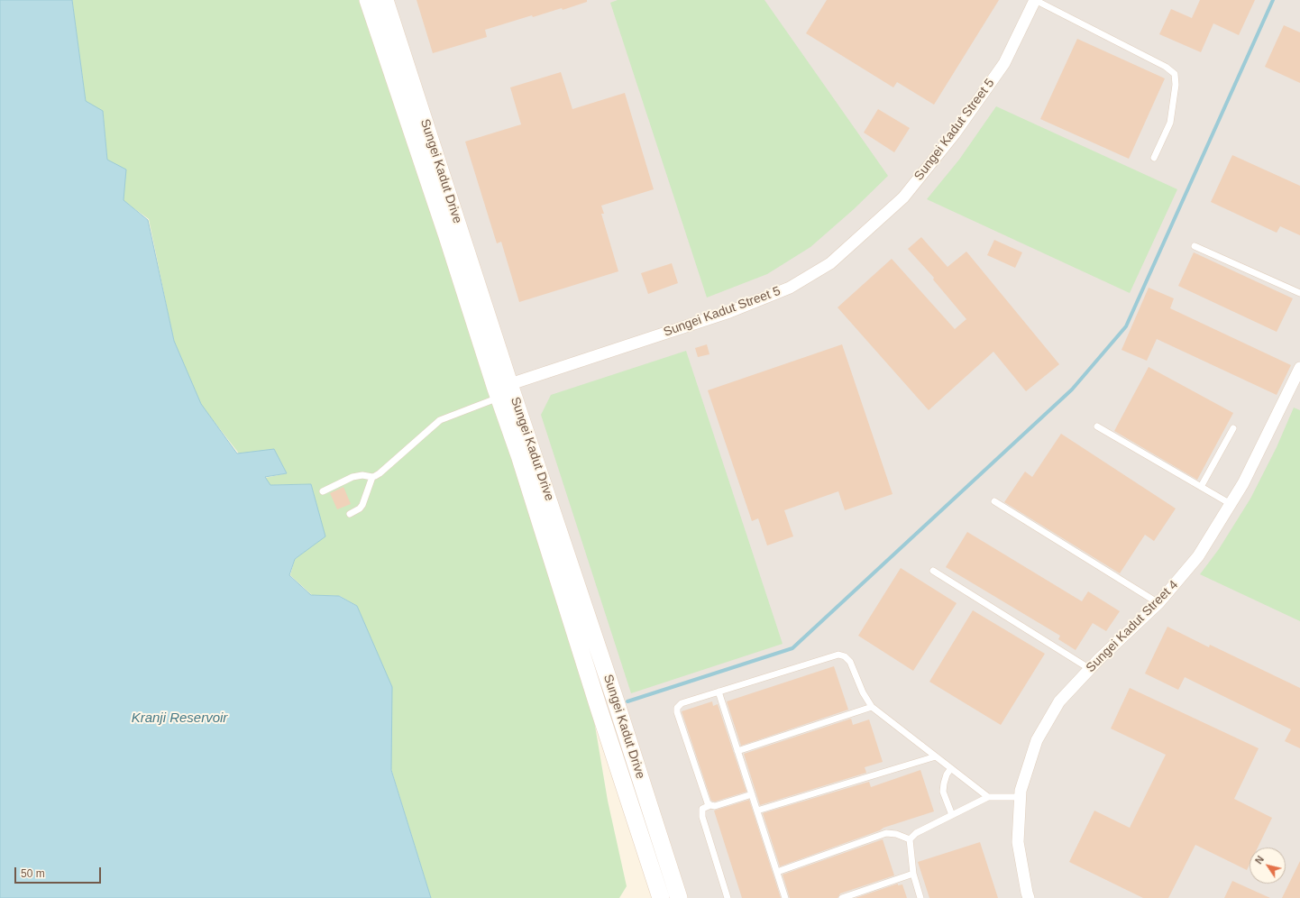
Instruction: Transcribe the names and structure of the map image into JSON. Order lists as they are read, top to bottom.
{
  "streets": {
    "main road": ["Sungei Kadut Drive"],
    "street": ["Sungei Kadut Street 5", "Sungei Kadut Street 4"]
  },
  "crossings": [
    ["Sungei Kadut Street 5", "Sungei Kadut Drive"]
  ],
  "water": ["Kranji Reservoir"],
  "scale_bar": "50 m",
  "north": "top left"
}
